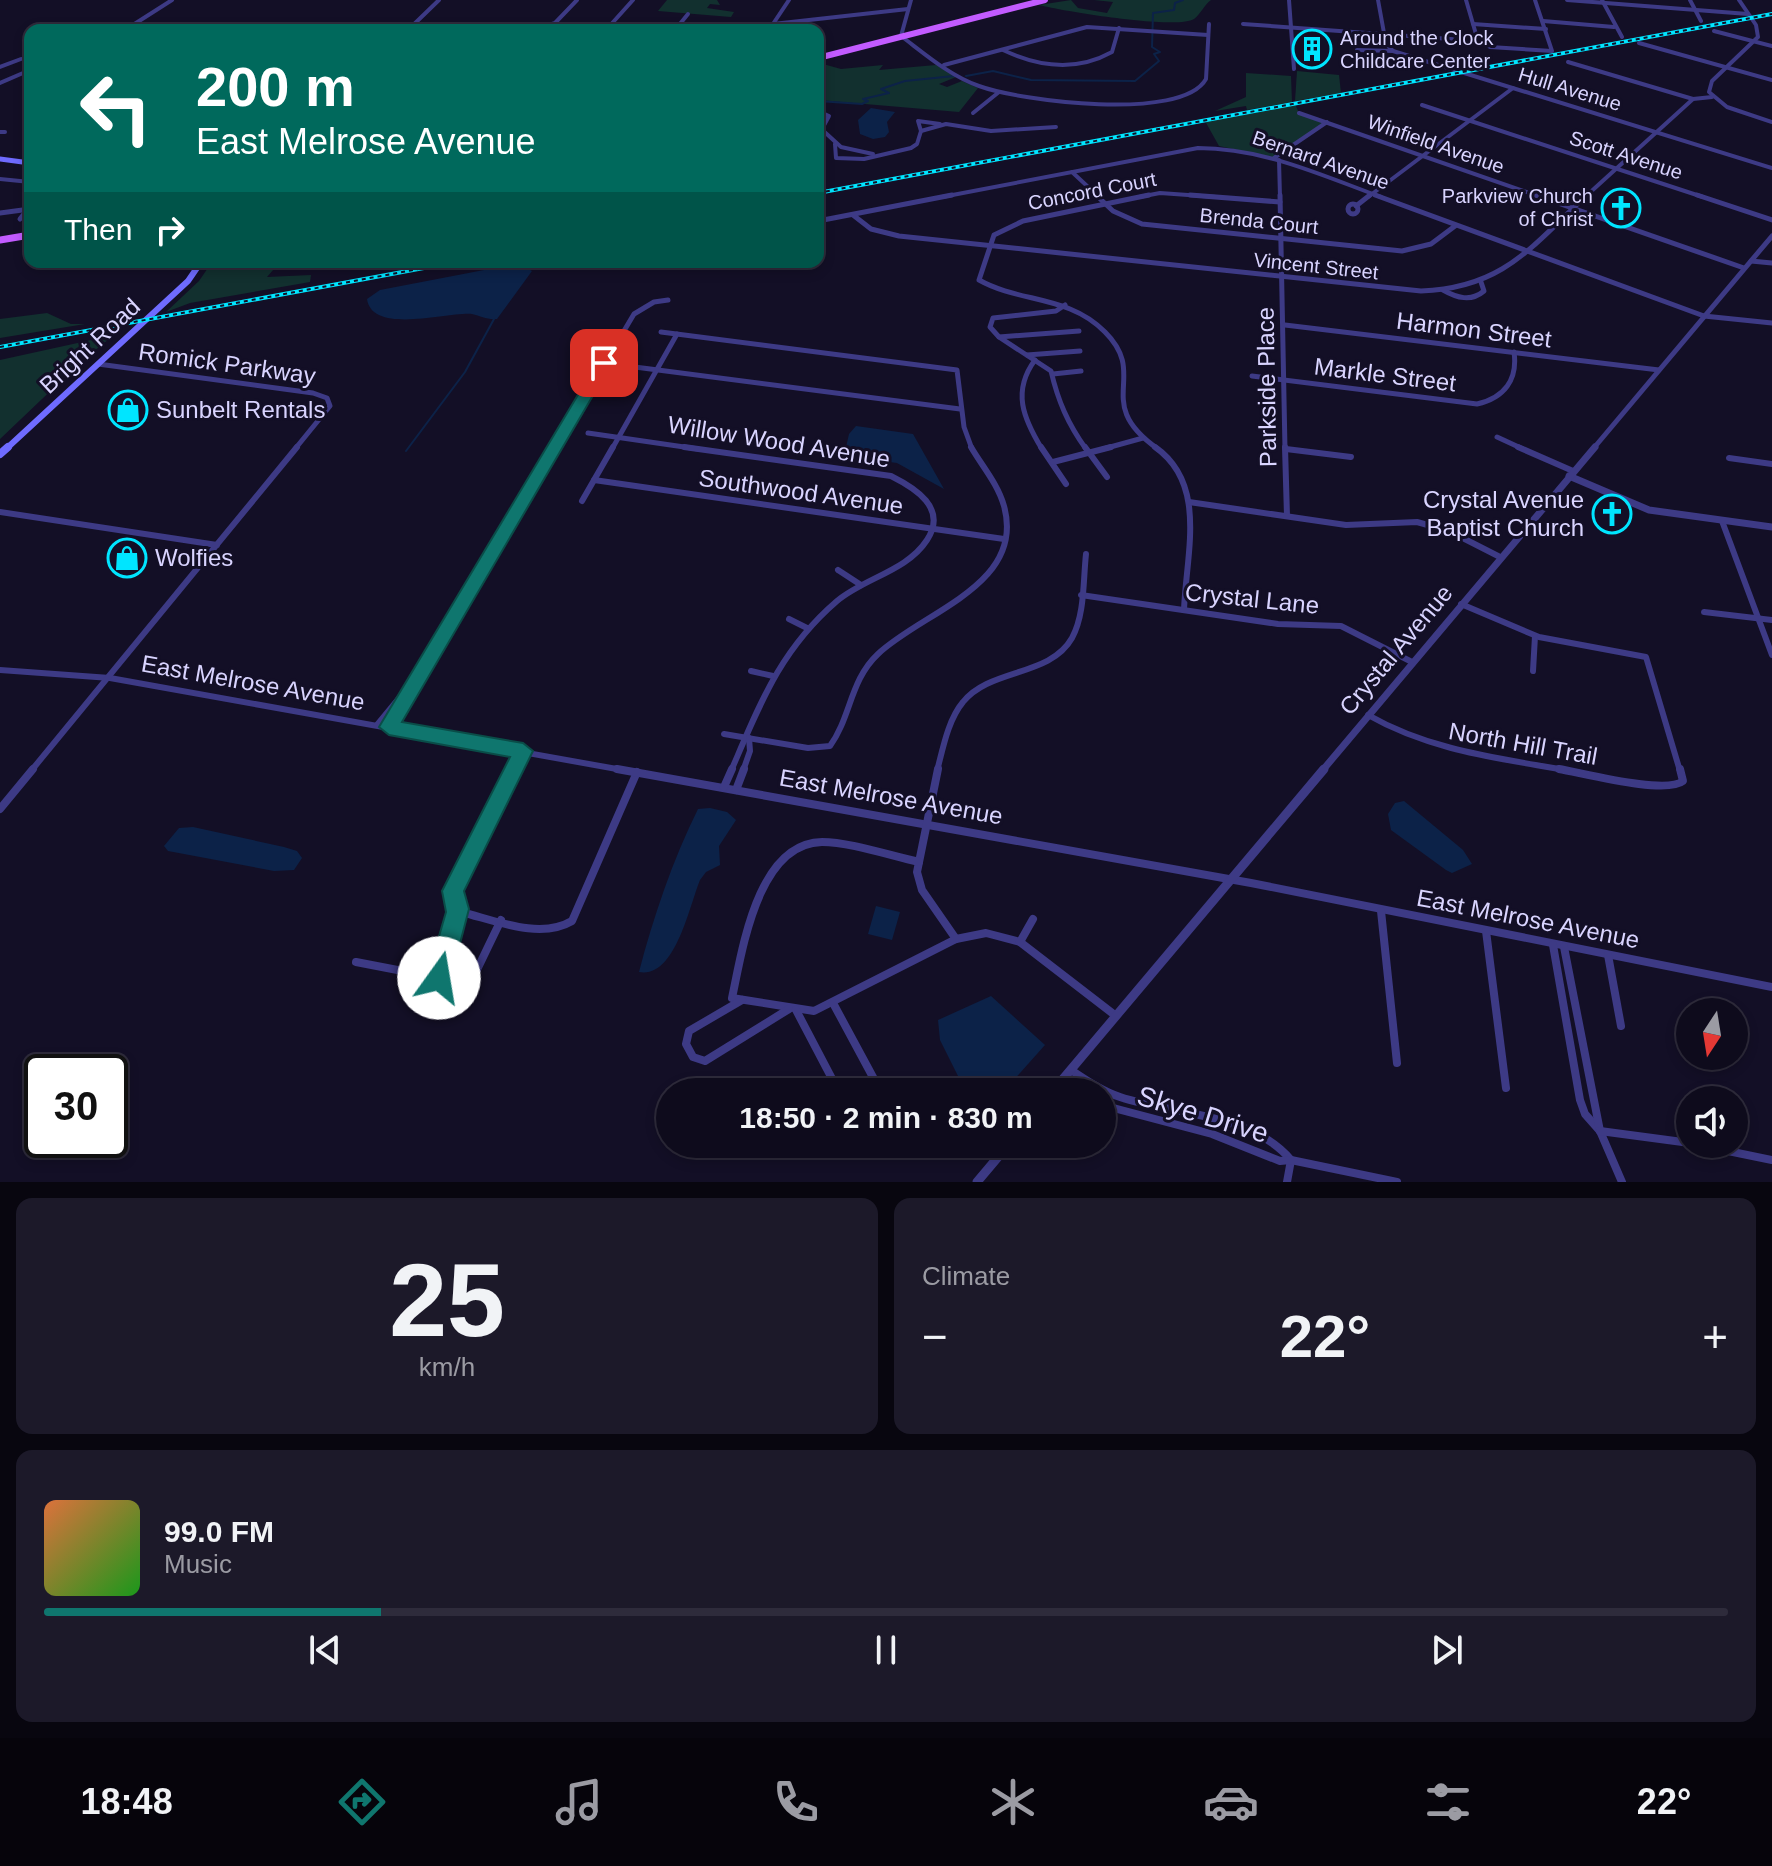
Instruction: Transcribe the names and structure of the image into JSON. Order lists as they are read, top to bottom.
{
  "streets": {
    "main road": ["Bright Road"],
    "street": [
      "Hull Avenue",
      "Winfield Avenue",
      "Scott Avenue",
      "Bernard Avenue",
      "Concord Court",
      "Brenda Court",
      "Vincent Street",
      "Harmon Street",
      "Romick Parkway",
      "Markle Street",
      "Parkside Place",
      "Willow Wood Avenue",
      "Southwood Avenue",
      "Crystal Lane",
      "Crystal Avenue",
      "East Melrose Avenue",
      "North Hill Trail",
      "Skye Drive"
    ]
  },
  "crossings": [
    ["Hull Avenue", "Vincent Street"],
    ["Winfield Avenue", "Vincent Street"],
    ["Winfield Avenue", "Crystal Avenue"],
    ["Scott Avenue", "Vincent Street"],
    ["Bernard Avenue", "Brenda Court"],
    ["Bernard Avenue", "Vincent Street"],
    ["Bernard Avenue", "Parkside Place"],
    ["Bernard Avenue", "Crystal Avenue"],
    ["Concord Court", "Brenda Court"],
    ["Concord Court", "Vincent Street"],
    ["Concord Court", "Parkside Place"],
    ["Brenda Court", "Parkside Place"],
    ["Vincent Street", "Parkside Place"],
    ["Harmon Street", "Markle Street"],
    ["Harmon Street", "Parkside Place"],
    ["Harmon Street", "Crystal Avenue"],
    ["Bright Road", "Romick Parkway"],
    ["Markle Street", "Parkside Place"],
    ["Willow Wood Avenue", "Southwood Avenue"],
    ["Crystal Lane", "Crystal Avenue"],
    ["Crystal Avenue", "East Melrose Avenue"],
    ["Crystal Avenue", "North Hill Trail"],
    ["Crystal Avenue", "Skye Drive"]
  ],
  "places": {
    "building": ["Around the Clock Childcare Center"],
    "church": ["Parkview Church of Christ", "Crystal Avenue Baptist Church"],
    "shop": ["Sunbelt Rentals", "Wolfies"]
  },
  "north": "bottom",
  "page": {
    "turn": ["200 m", "East Melrose Avenue"],
    "then": "Then",
    "limit": "30",
    "trip": "18:50 · 2 min · 830 m",
    "tile": [
      ["25", "km/h"],
      "Climate"
    ],
    "heat": ["−", "22°", "+"],
    "song": ["99.0 FM", "Music"],
    "tabs": ["18:48", "22°"]
  }
}
